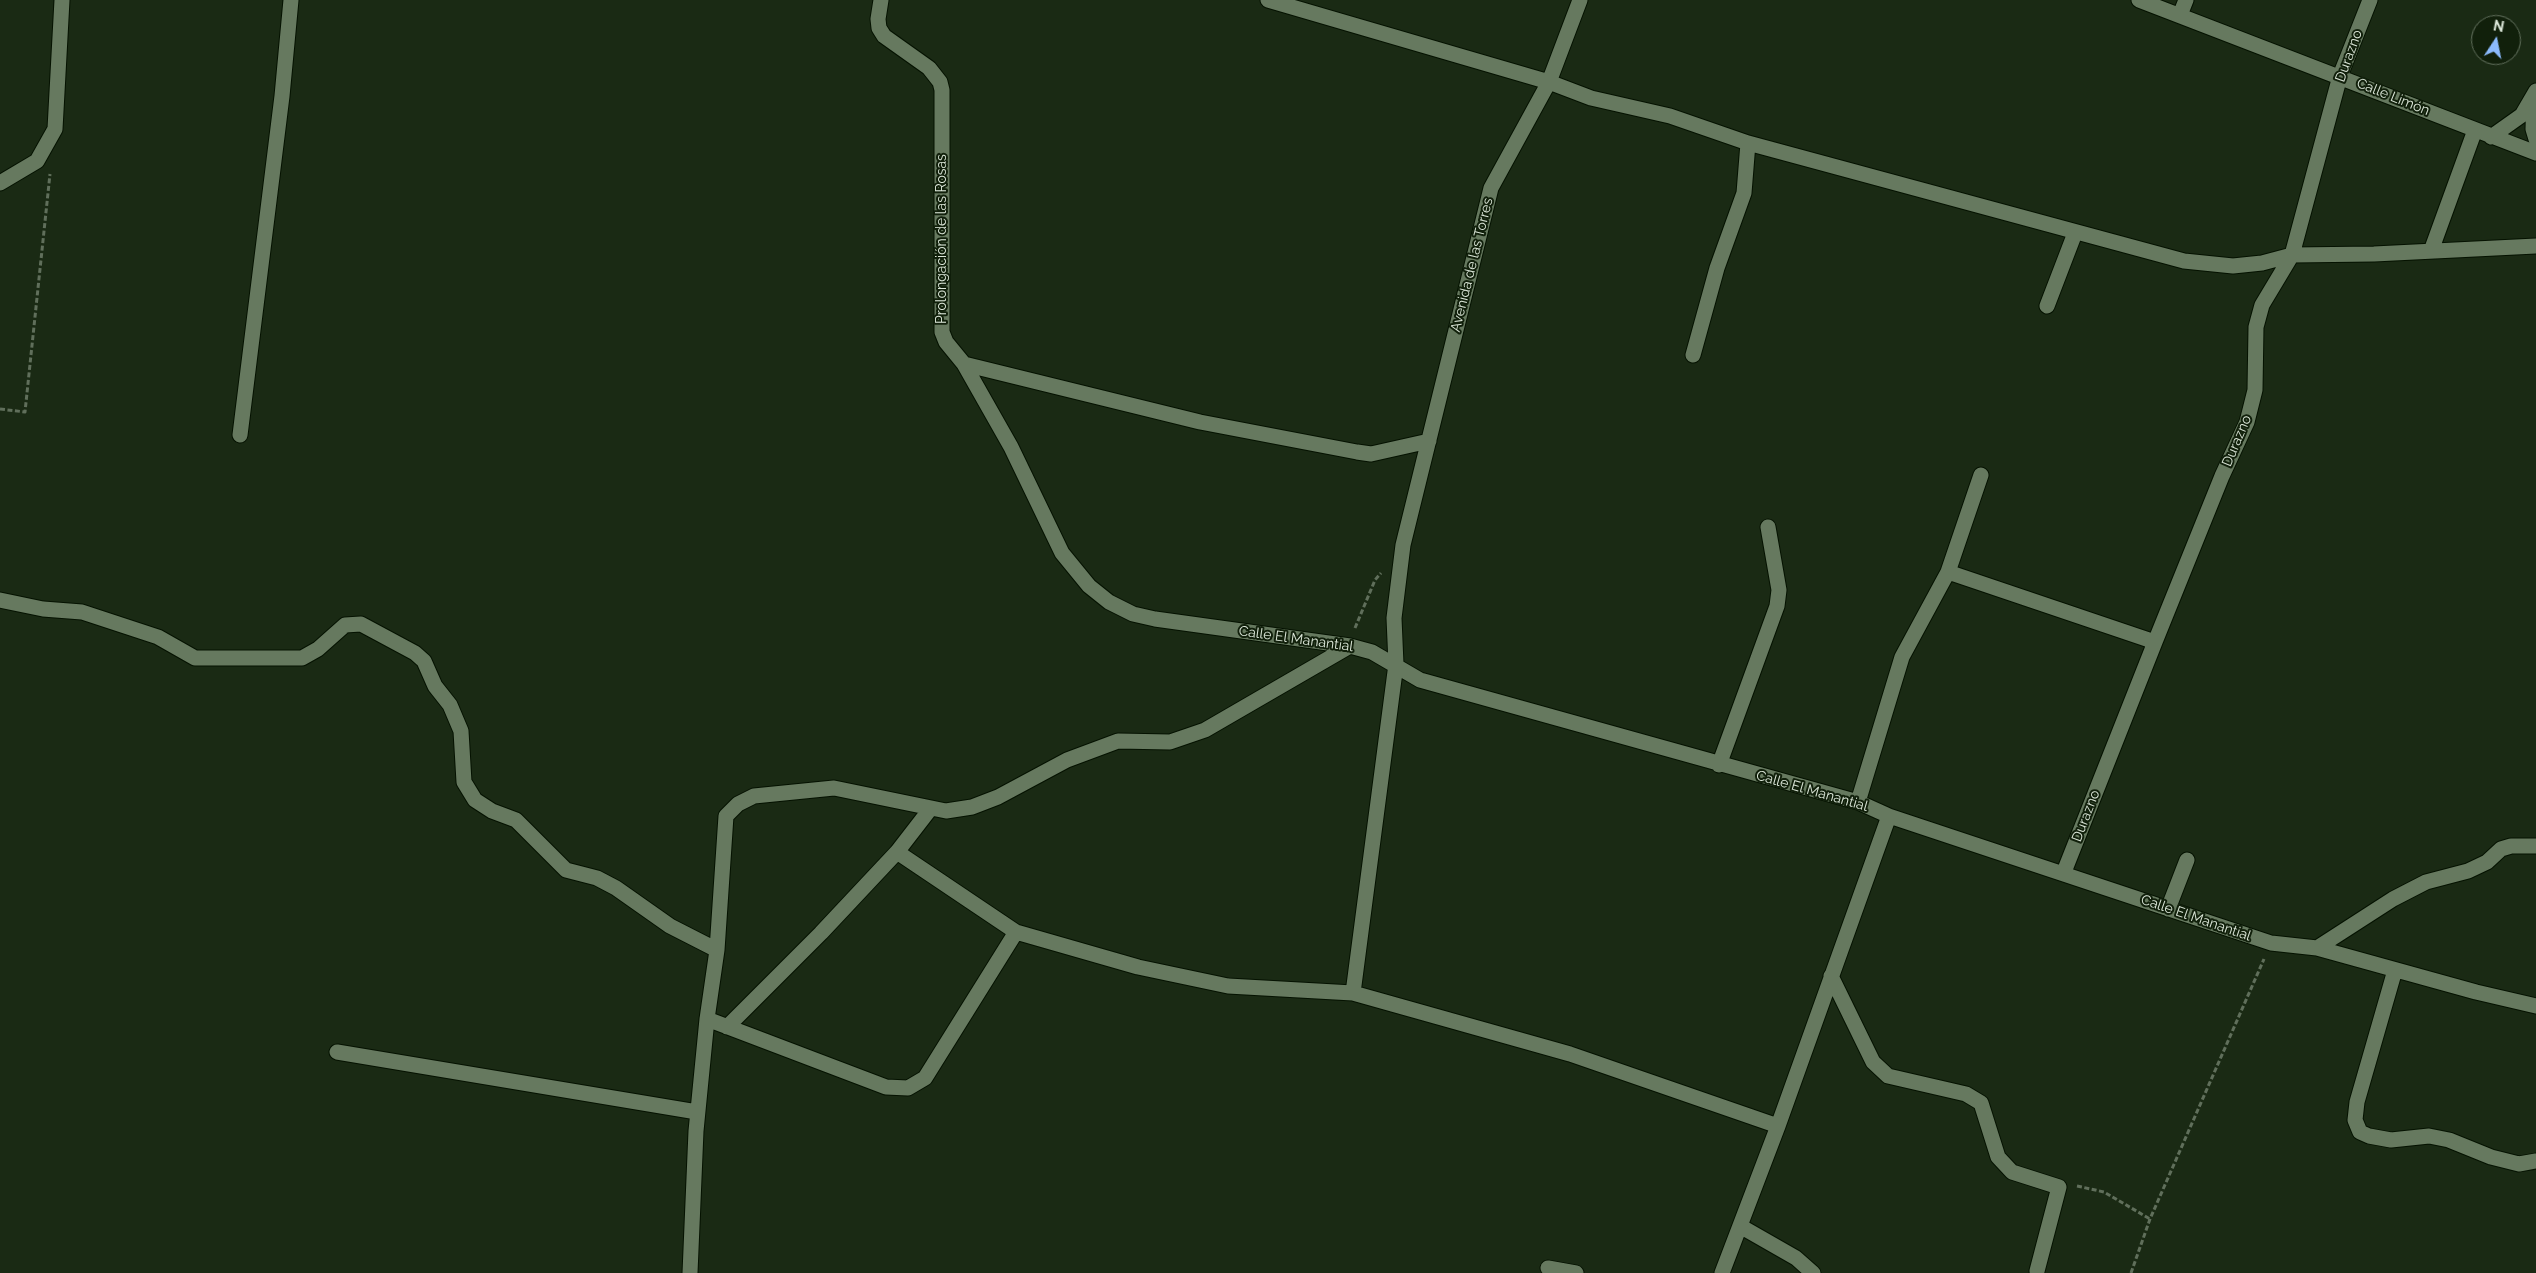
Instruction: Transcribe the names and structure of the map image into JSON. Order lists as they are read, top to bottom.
{
  "streets": {
    "street": [
      "Durazno",
      "Calle Limón",
      "Prolongación de las Rosas",
      "Avenida de las Torres",
      "Calle El Manantial"
    ]
  },
  "crossings": [
    ["Durazno", "Calle Limón"],
    ["Durazno", "Calle El Manantial"],
    ["Prolongación de las Rosas", "Calle El Manantial"],
    ["Avenida de las Torres", "Calle El Manantial"]
  ],
  "north": "top"
}
